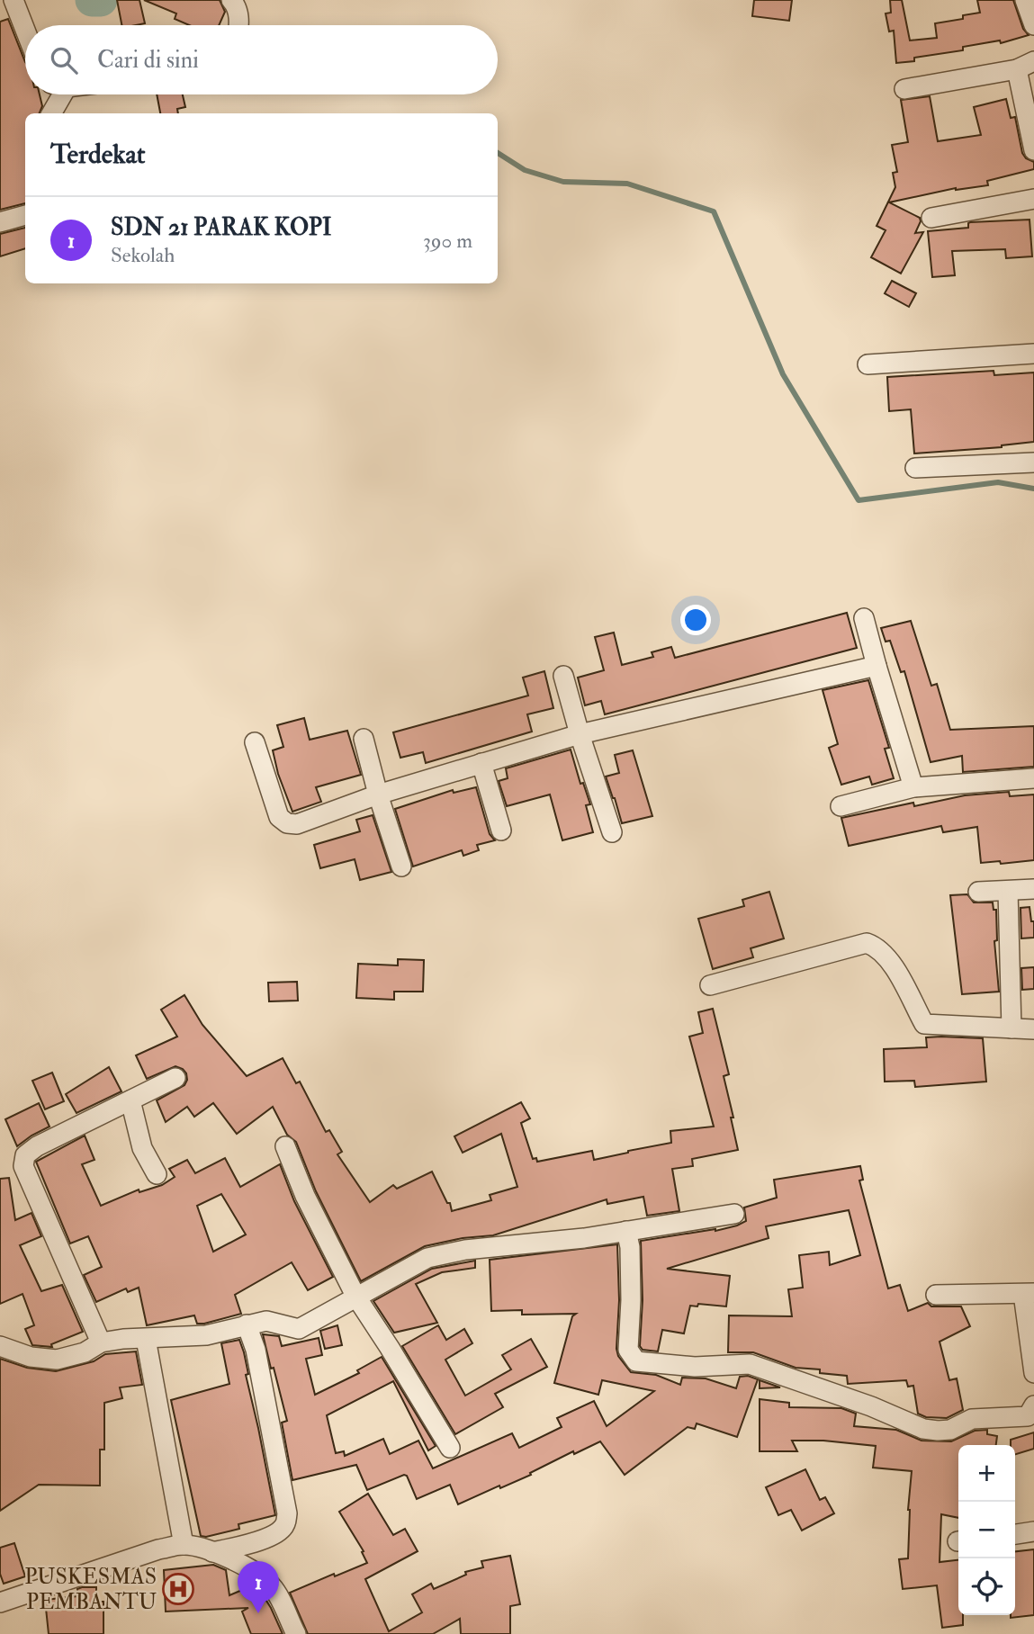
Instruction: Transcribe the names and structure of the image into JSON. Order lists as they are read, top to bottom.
{
  "places": {
    "hospital": ["PUSKESMAS PEMBANTU"]
  },
  "page": {
    "search": "Cari di sini",
    "heading": "Terdekat",
    "list": [
      {
        "mark": "1",
        "name": "SDN 21 PARAK KOPI",
        "note": "Sekolah",
        "value": "390 m"
      }
    ],
    "map_buttons": ["+", "−"],
    "pins": "1"
  }
}
